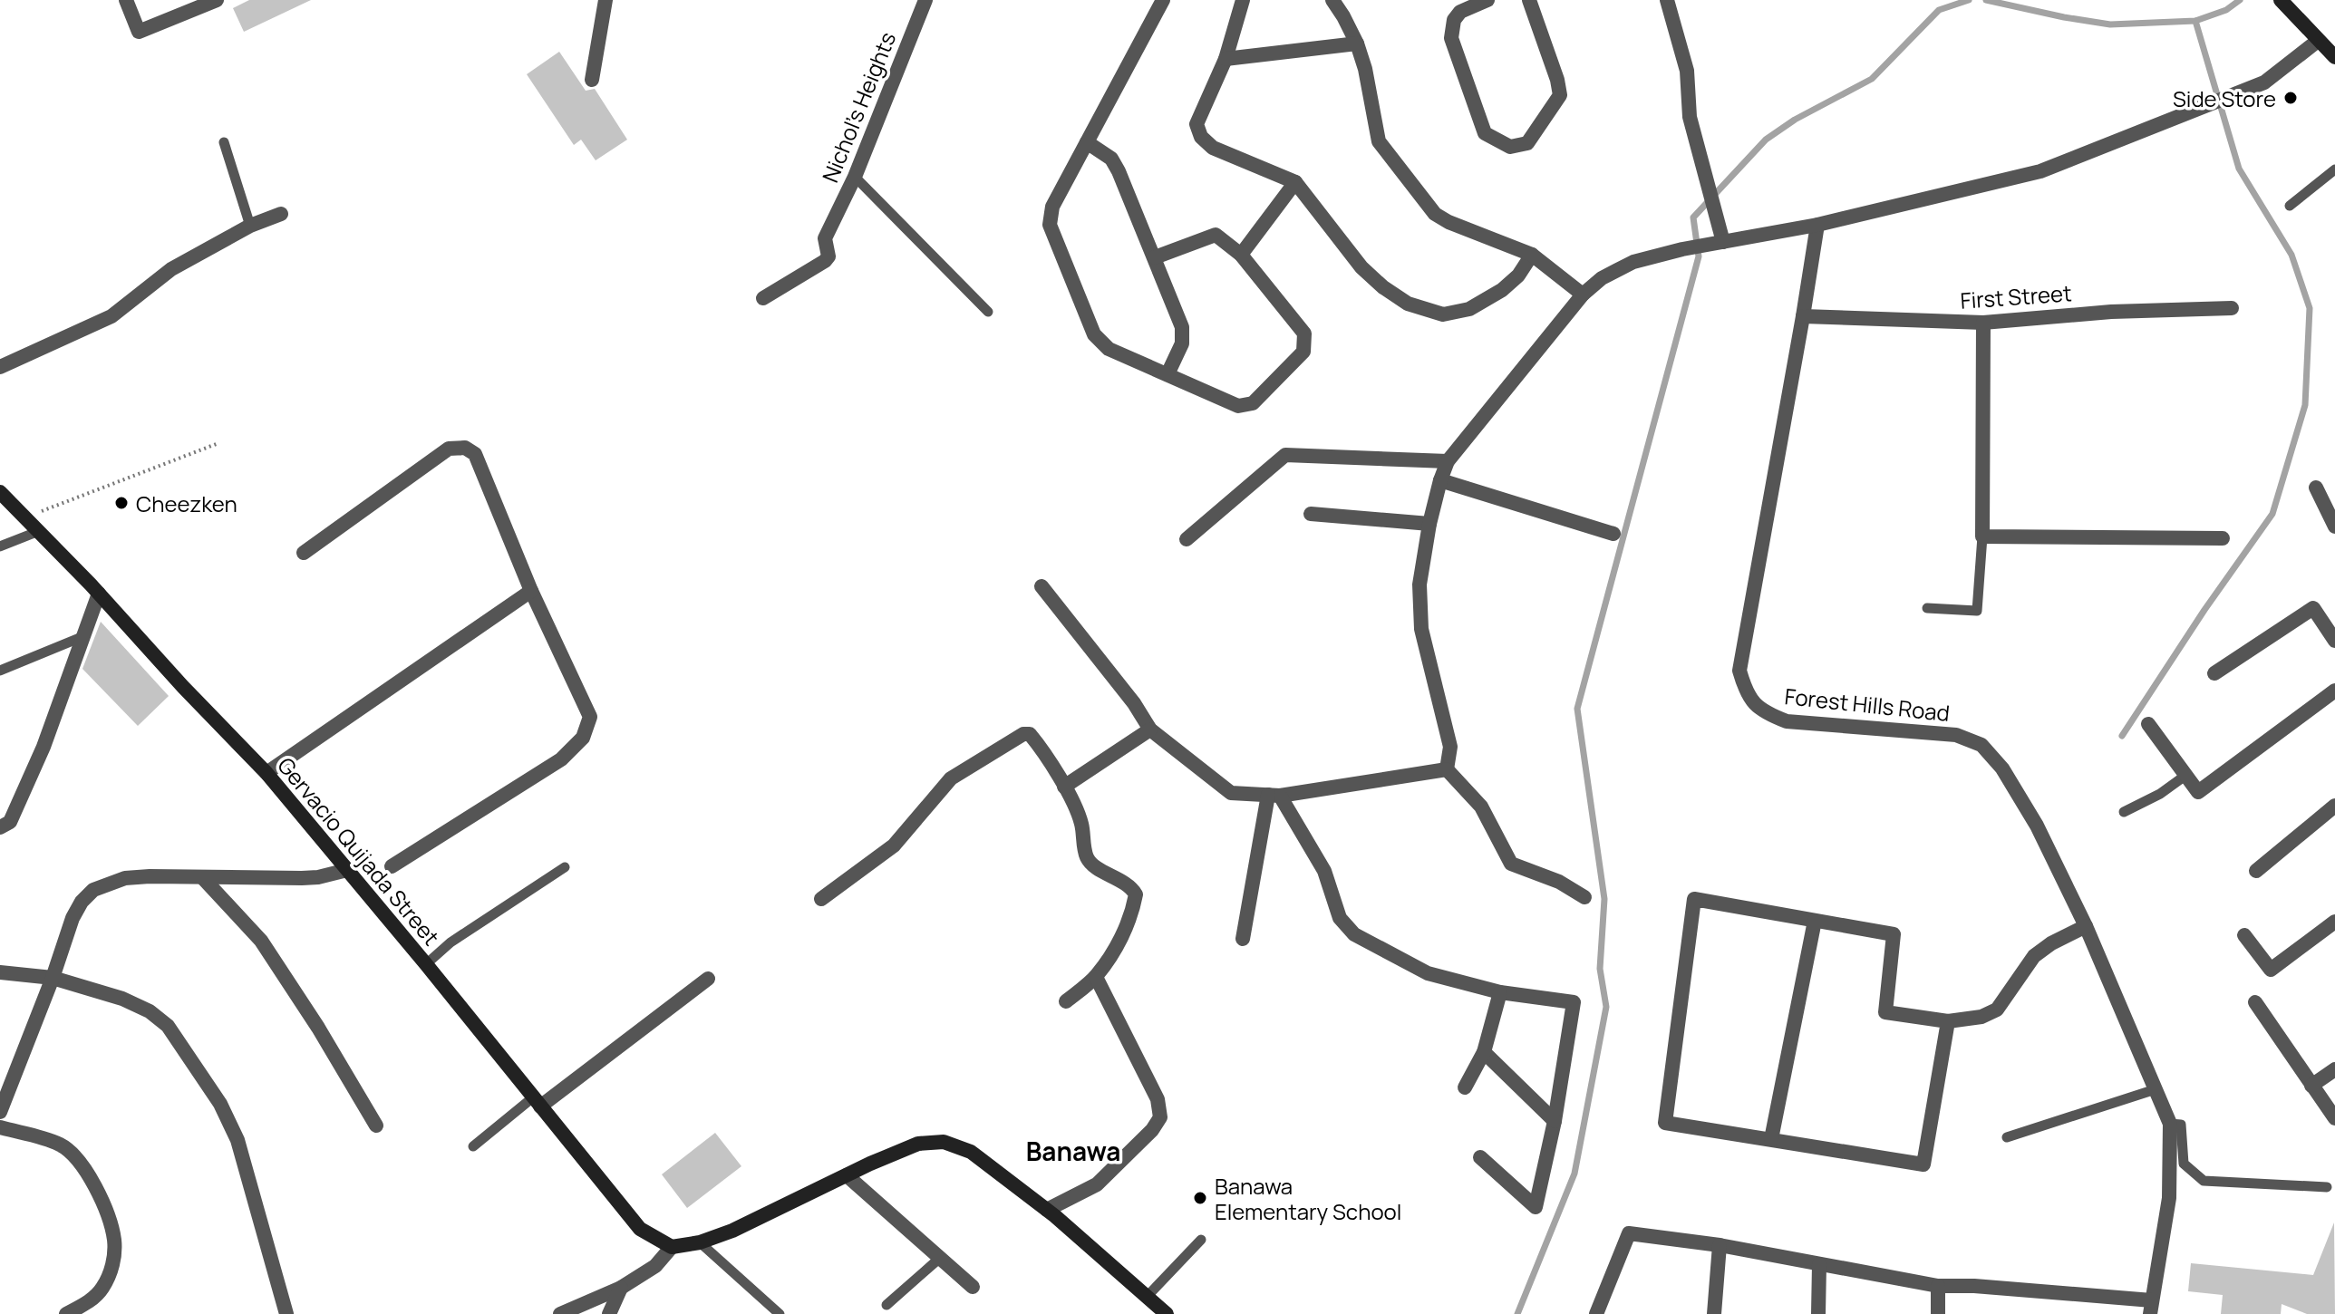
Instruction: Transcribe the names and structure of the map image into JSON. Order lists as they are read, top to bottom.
{
  "streets": {
    "street": [
      "Nichol's Heights",
      "First Street",
      "Forest Hills Road",
      "Gervacio Quijada Street"
    ]
  },
  "crossings": [
    ["First Street", "Forest Hills Road"]
  ],
  "districts": ["Banawa"],
  "places": ["Side Store", "Cheezken", "Banawa Elementary School"]
}
